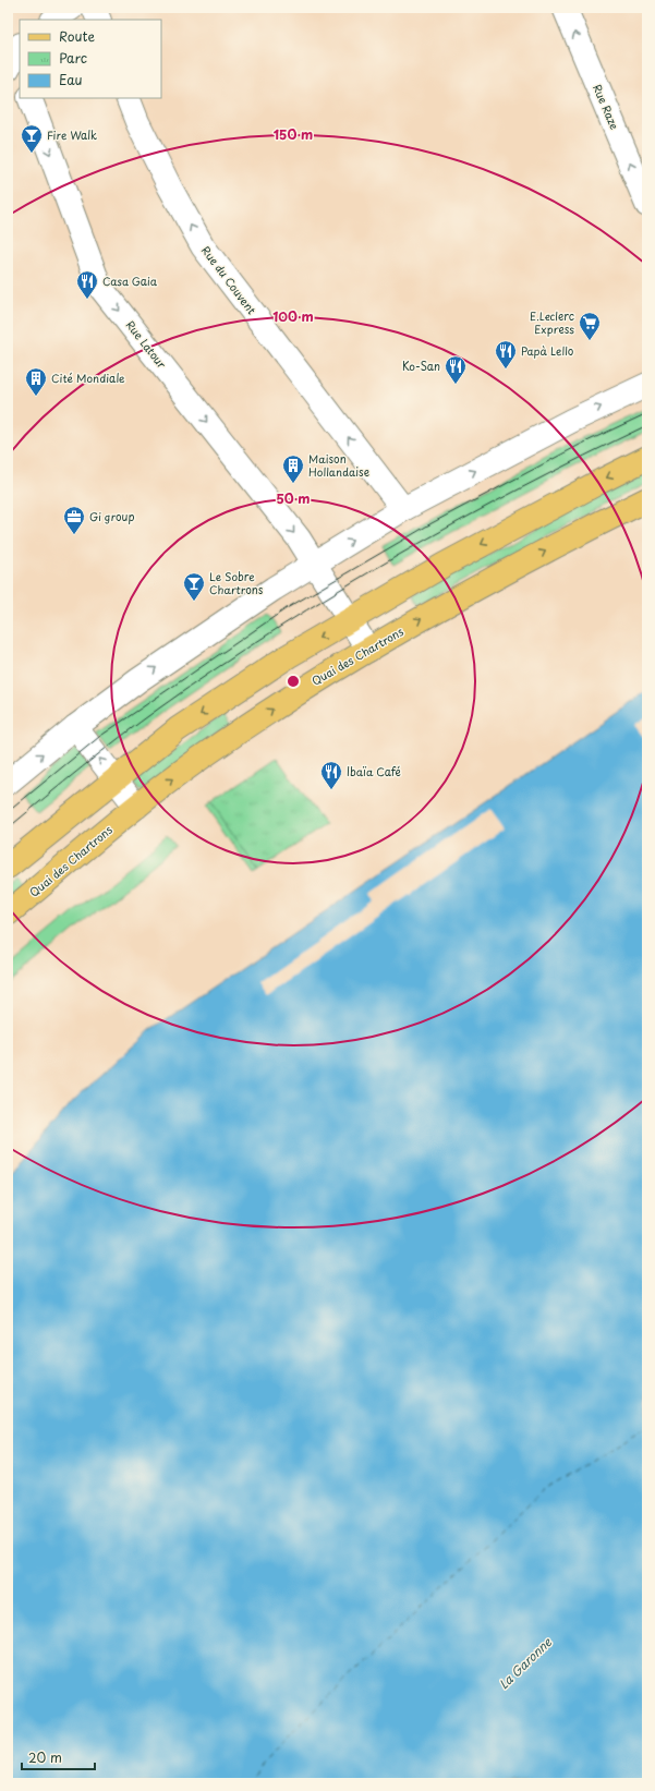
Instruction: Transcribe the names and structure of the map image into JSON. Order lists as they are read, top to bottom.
{
  "streets": {
    "main road": ["Quai des Chartrons"],
    "street": ["Rue Raze", "Rue du Couvent", "Rue Latour"]
  },
  "crossings": [
    ["Rue Latour", "Quai des Chartrons"]
  ],
  "one_way": ["Rue Raze", "Rue du Couvent", "Rue Latour"],
  "water": ["La Garonne"],
  "places": {
    "bar": ["Fire Walk", "Le Sobre Chartrons"],
    "restaurant": [
      "Casa Gaia",
      "Papà Lello",
      "Ko-San",
      "Ibaïa Café"
    ],
    "supermarket": ["E.Leclerc Express"],
    "building": ["Cité Mondiale", "Maison Hollandaise"],
    "office": ["Gi group"]
  },
  "legend": ["Route", "Parc", "Eau"],
  "scale_bar": "20 m",
  "rings": ["150 m", "100 m", "50 m"]
}
